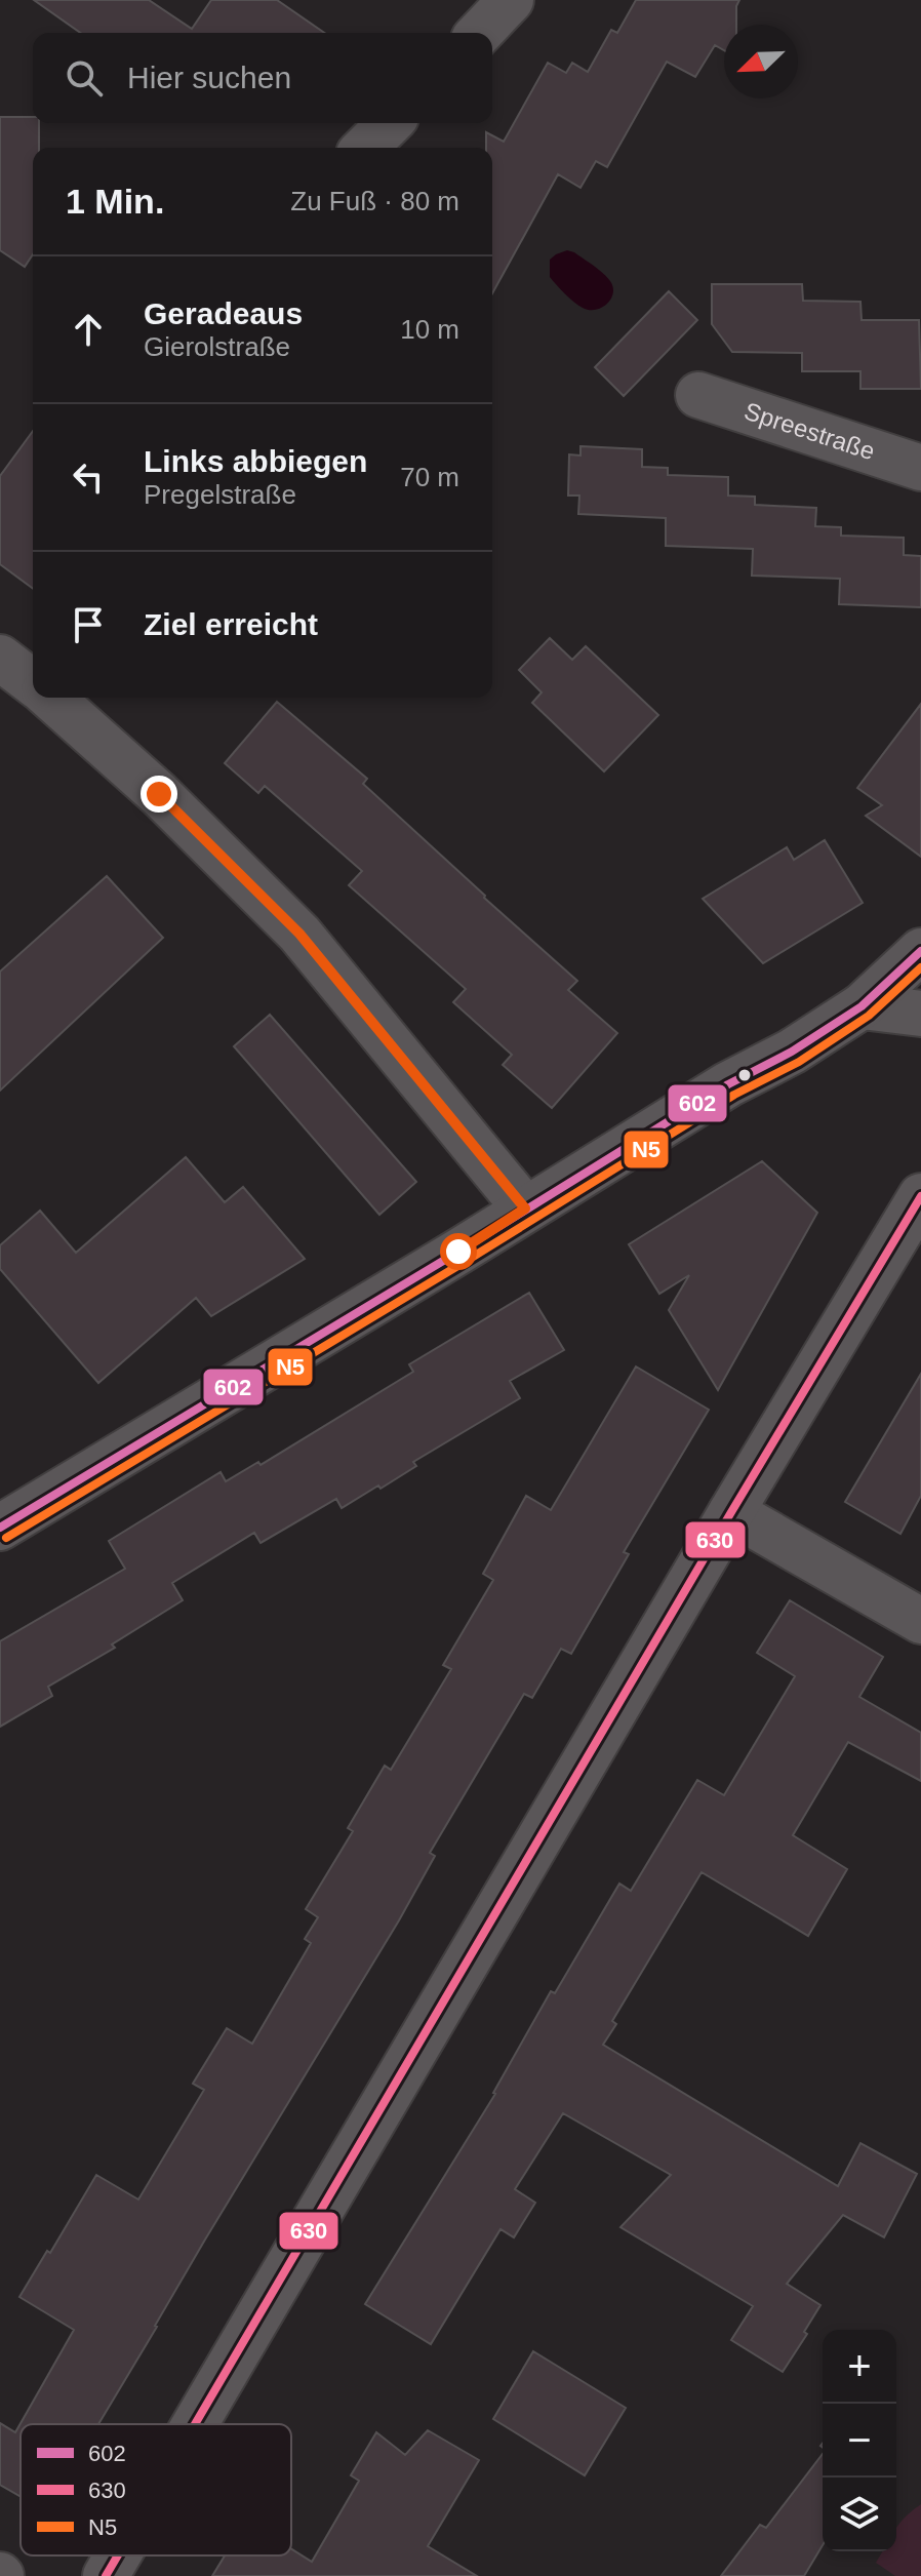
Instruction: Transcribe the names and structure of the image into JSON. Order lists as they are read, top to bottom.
{
  "streets": {
    "street": ["Spreestraße"]
  },
  "lines": ["transit line 602", "transit line N5", "transit line 630"],
  "legend": ["602", "630", "N5"],
  "north": "bottom left",
  "page": {
    "search": "Hier suchen",
    "heading": ["1 Min.", "Zu Fuß · 80 m"],
    "list": [
      ["Geradeaus", "Gierolstraße", "10 m"],
      ["Links abbiegen", "Pregelstraße", "70 m"],
      "Ziel erreicht"
    ],
    "map_buttons": ["+", "−"]
  }
}
